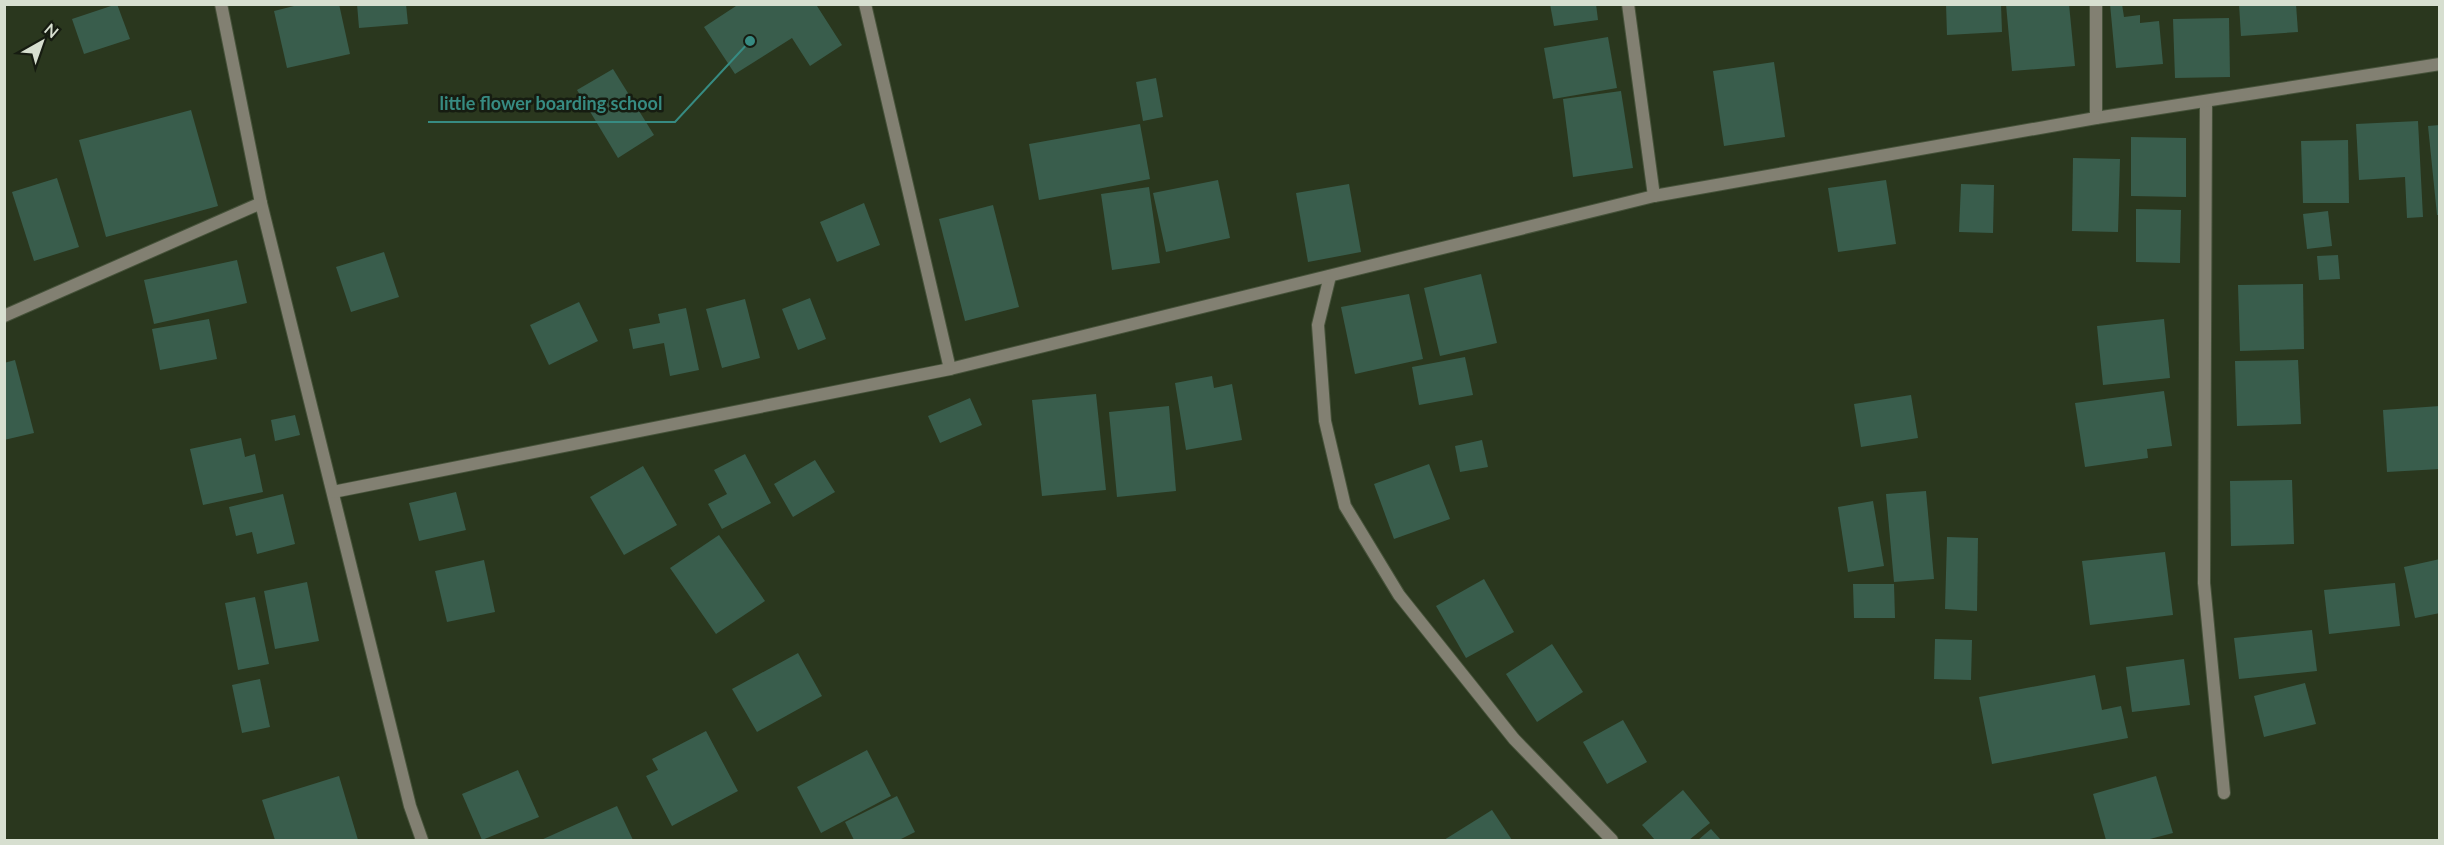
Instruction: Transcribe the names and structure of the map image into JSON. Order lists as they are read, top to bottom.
{
  "places": ["little flower boarding school"],
  "north": "top right"
}
